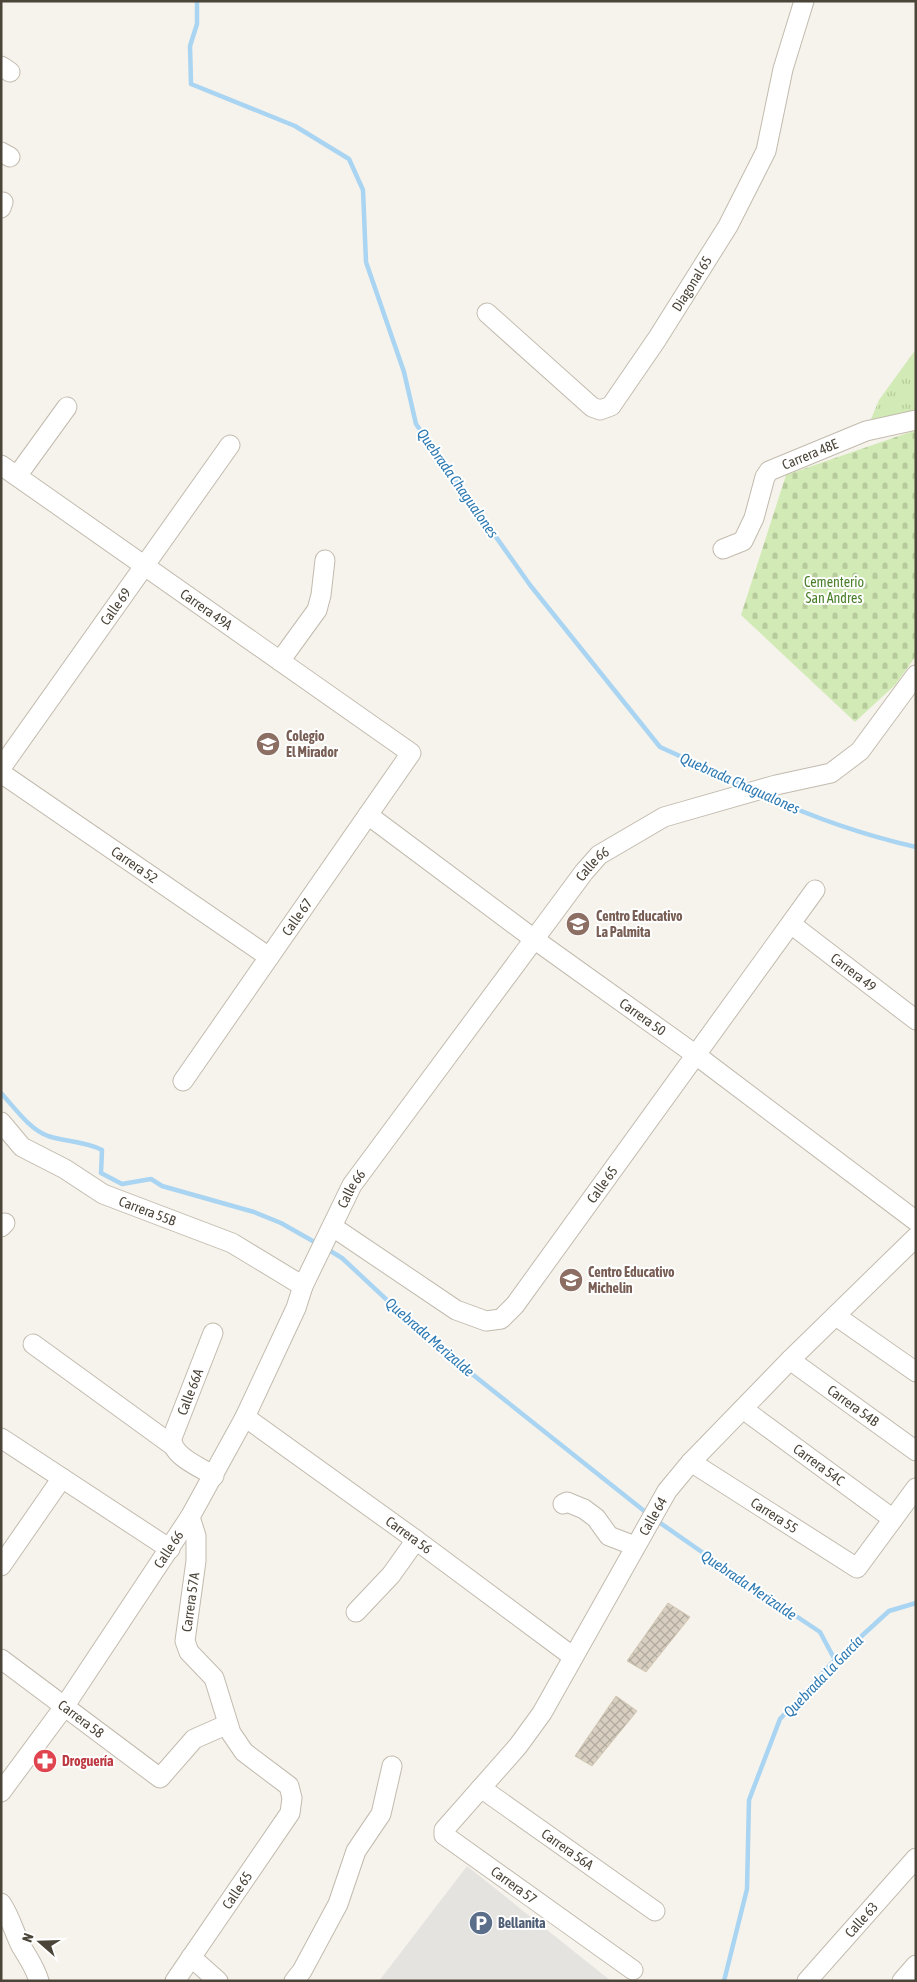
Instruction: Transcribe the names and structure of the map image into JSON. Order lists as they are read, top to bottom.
{
  "streets": {
    "street": [
      "Diagonal 65",
      "Carrera 48E",
      "Calle 69",
      "Carrera 49A",
      "Carrera 52",
      "Calle 66",
      "Calle 67",
      "Carrera 49",
      "Carrera 50",
      "Calle 65",
      "Carrera 55B",
      "Calle 66A",
      "Carrera 54B",
      "Carrera 54C",
      "Carrera 55",
      "Calle 64",
      "Carrera 56",
      "Carrera 57A",
      "Carrera 58",
      "Carrera 56A",
      "Carrera 57",
      "Calle 63"
    ]
  },
  "crossings": [
    ["Calle 69", "Carrera 49A"],
    ["Carrera 49A", "Calle 67"],
    ["Carrera 52", "Calle 67"],
    ["Calle 66", "Carrera 50"],
    ["Calle 66", "Calle 65"],
    ["Calle 66", "Carrera 55B"],
    ["Calle 66", "Carrera 56"],
    ["Calle 66", "Carrera 57A"],
    ["Calle 66", "Carrera 58"],
    ["Calle 67", "Carrera 50"],
    ["Carrera 49", "Calle 65"],
    ["Carrera 50", "Calle 65"],
    ["Calle 65", "Carrera 57A"],
    ["Carrera 54B", "Calle 64"],
    ["Carrera 54C", "Carrera 55"],
    ["Carrera 54C", "Calle 64"],
    ["Carrera 55", "Calle 64"],
    ["Calle 64", "Carrera 56"],
    ["Calle 64", "Carrera 56A"],
    ["Calle 64", "Carrera 57"],
    ["Carrera 57A", "Carrera 58"]
  ],
  "water": ["Quebrada Chagualones", "Quebrada Merizalde", "Quebrada La García"],
  "parks": ["Cementerio San Andres"],
  "places": {
    "school or university": ["Colegio El Mirador", "Centro Educativo La Palmita", "Centro Educativo Michelin"],
    "pharmacy": ["Droguería"],
    "parking": ["Bellanita"]
  },
  "north": "left"
}
